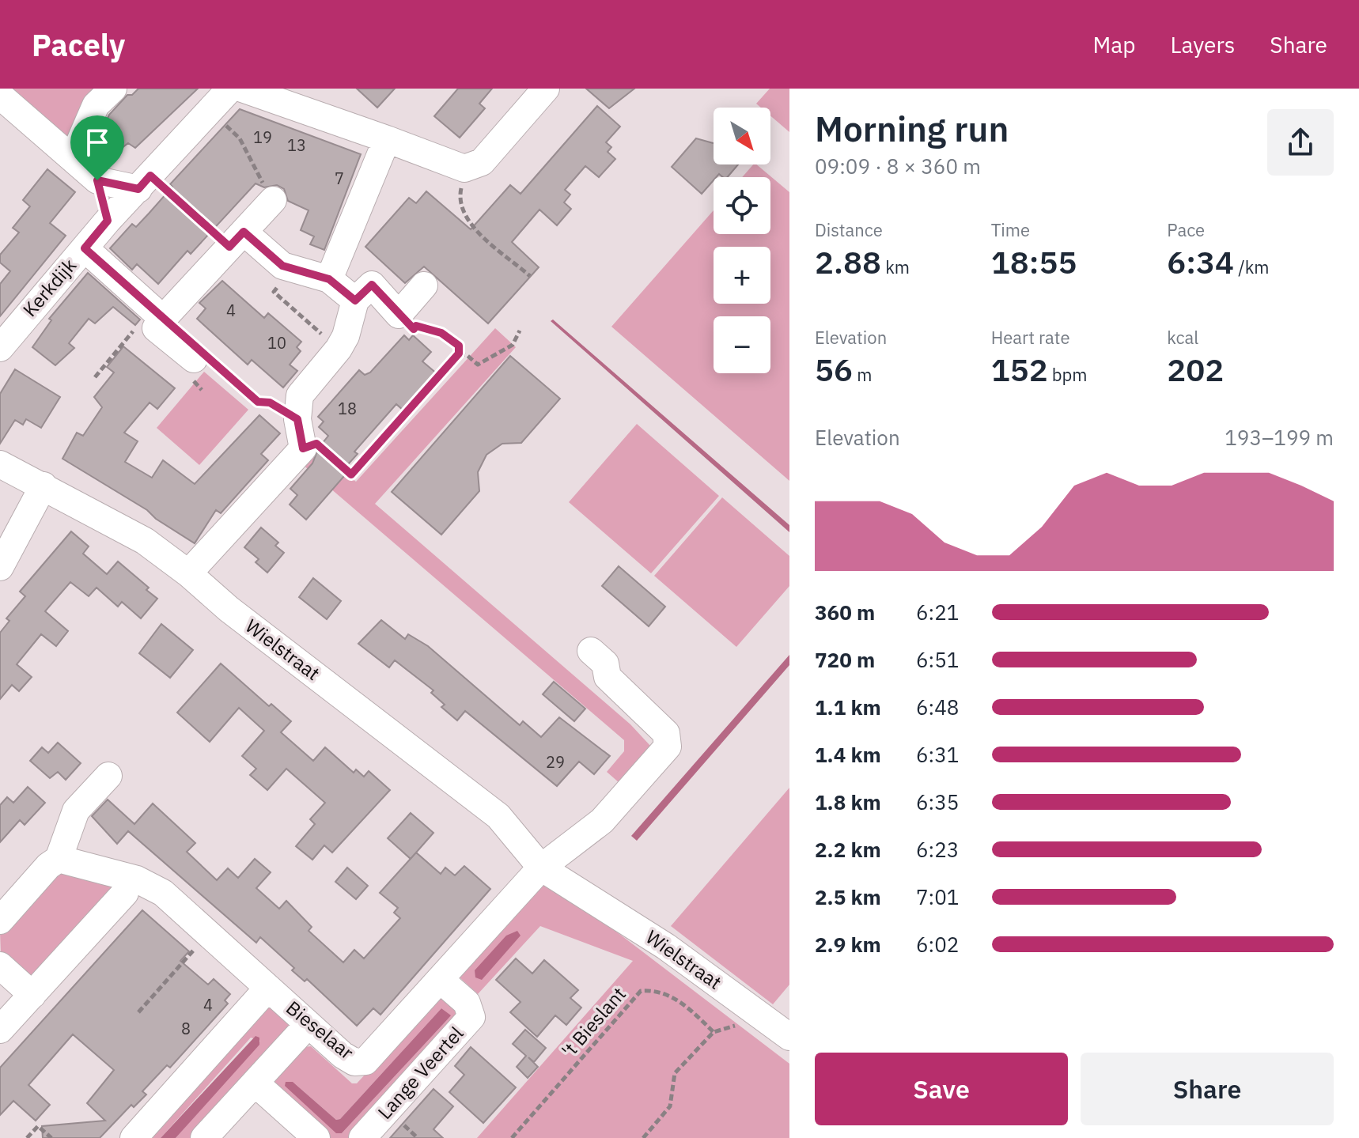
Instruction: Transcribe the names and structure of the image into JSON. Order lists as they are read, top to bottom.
{
  "streets": {
    "street": [
      "Kerkdijk",
      "Wielstraat",
      "Bieselaar",
      "Lange Veertel"
    ],
    "path": ["'t Bieslant"]
  },
  "crossings": [
    ["Wielstraat", "Bieselaar"],
    ["Bieselaar", "Lange Veertel"]
  ],
  "house_numbers": [
    "19",
    "13",
    "7",
    "4",
    "10",
    "18",
    "29",
    "4",
    "8"
  ],
  "north": "bottom right",
  "page": {
    "header": "Pacely",
    "nav": ["Map", "Layers", "Share"],
    "heading": ["Morning run", "09:09 · 8 × 360 m"],
    "map_buttons": ["+", "−"],
    "stats": [
      ["Distance", "2.88 km"],
      ["Time", "18:55"],
      ["Pace", "6:34 /km"],
      ["Elevation", "56 m"],
      ["Heart rate", "152 bpm"],
      ["kcal", "202"]
    ],
    "chart": ["Elevation", "193–199 m"],
    "list": [
      {
        "name": "360 m",
        "note": "6:21"
      },
      {
        "name": "720 m",
        "note": "6:51"
      },
      {
        "name": "1.1 km",
        "note": "6:48"
      },
      {
        "name": "1.4 km",
        "note": "6:31"
      },
      {
        "name": "1.8 km",
        "note": "6:35"
      },
      {
        "name": "2.2 km",
        "note": "6:23"
      },
      {
        "name": "2.5 km",
        "note": "7:01"
      },
      {
        "name": "2.9 km",
        "note": "6:02"
      }
    ],
    "buttons": ["Save", "Share"]
  }
}
